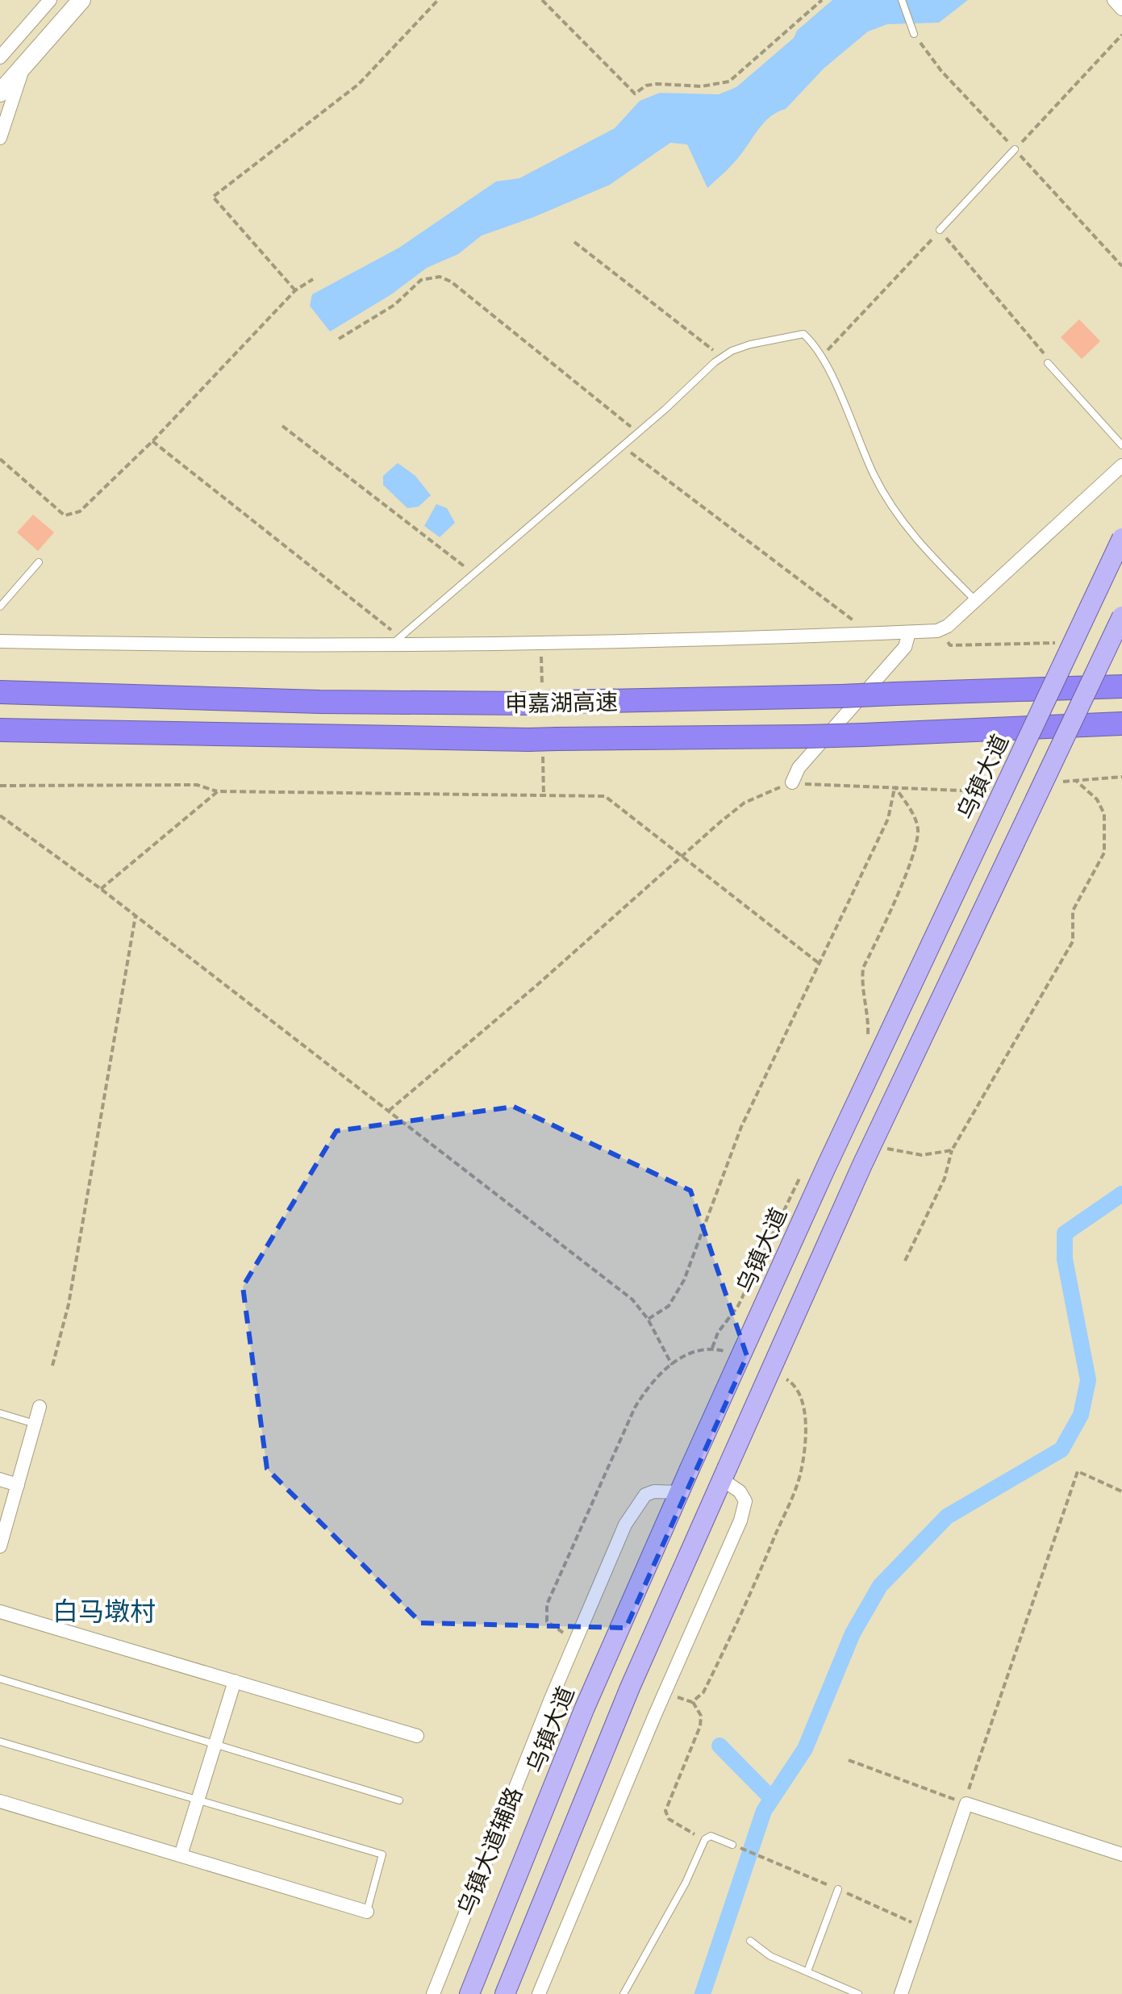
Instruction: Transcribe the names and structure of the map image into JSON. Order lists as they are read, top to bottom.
{
  "streets": {
    "highway": ["申嘉湖高速"],
    "main road": ["乌镇大道"],
    "street": ["乌镇大道辅路"]
  },
  "crossings": [
    ["乌镇大道", "乌镇大道辅路"]
  ],
  "districts": ["白马墩村"]
}
